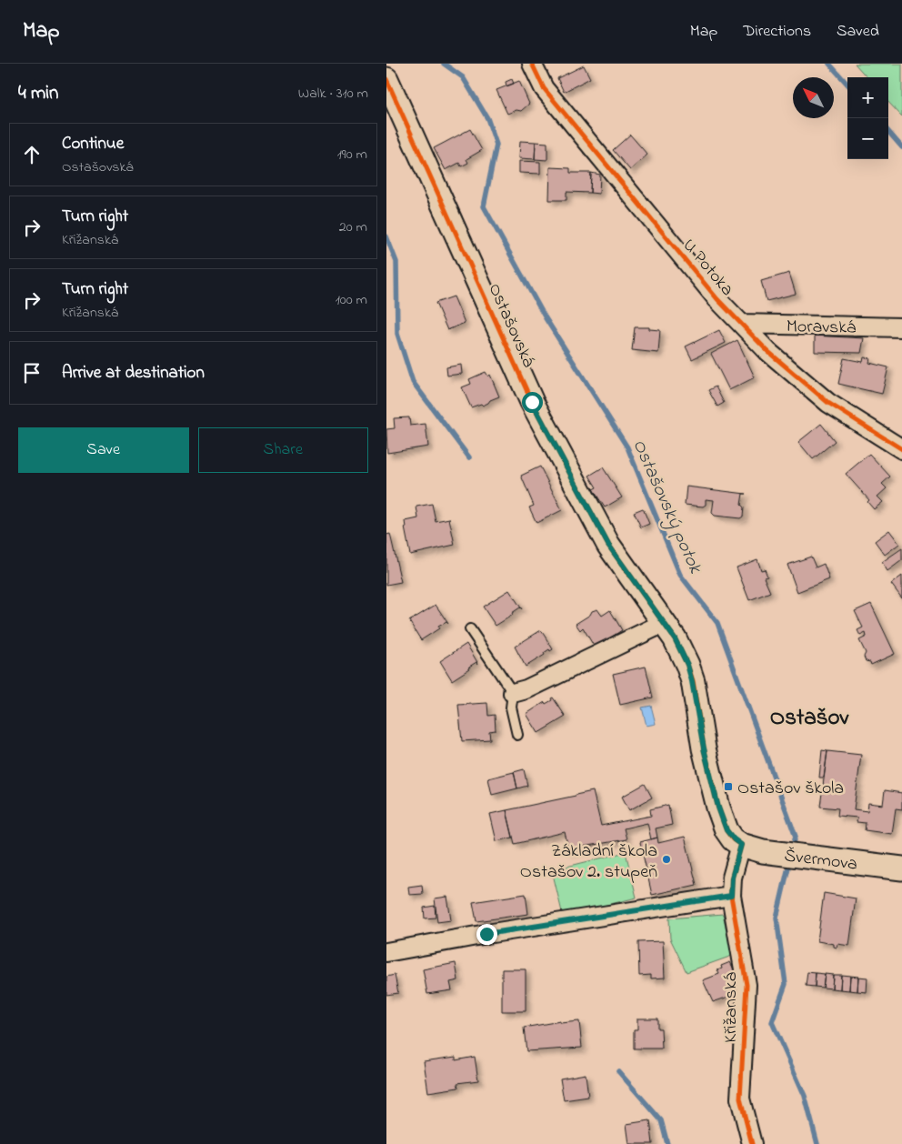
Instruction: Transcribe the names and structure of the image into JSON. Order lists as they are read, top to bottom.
{
  "streets": {
    "street": [
      "U Potoka",
      "Ostašovská",
      "Moravská",
      "Švermova",
      "Křižanská"
    ]
  },
  "crossings": [
    ["U Potoka", "Moravská"],
    ["Ostašovská", "Švermova"],
    ["Ostašovská", "Křižanská"],
    ["Švermova", "Křižanská"]
  ],
  "districts": ["Ostašov"],
  "water": ["Ostašovský potok"],
  "places": {
    "transit": ["Ostašov škola"],
    "other": ["Základní škola Ostašov 2. stupeň"]
  },
  "north": "top left",
  "page": {
    "header": "Map",
    "nav": ["Map", "Directions", "Saved"],
    "heading": ["4 min", "Walk · 310 m"],
    "map_buttons": ["+", "−"],
    "list": [
      ["Continue", "Ostašovská", "190 m"],
      ["Turn right", "Křižanská", "20 m"],
      ["Turn right", "Křižanská", "100 m"],
      "Arrive at destination"
    ],
    "buttons": ["Save", "Share"]
  }
}
